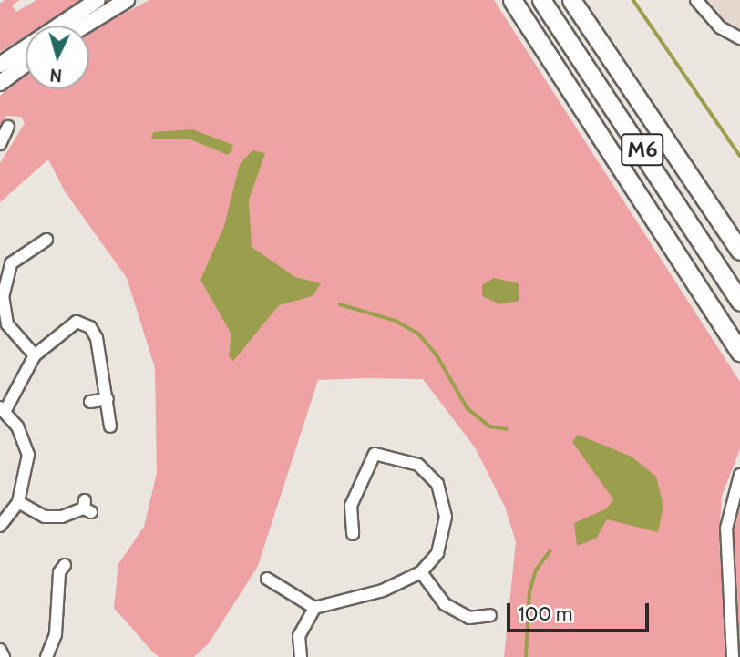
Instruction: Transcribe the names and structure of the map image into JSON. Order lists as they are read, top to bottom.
{
  "streets": {
    "highway": ["M6"]
  },
  "scale_bar": "100 m",
  "north": "bottom"
}
